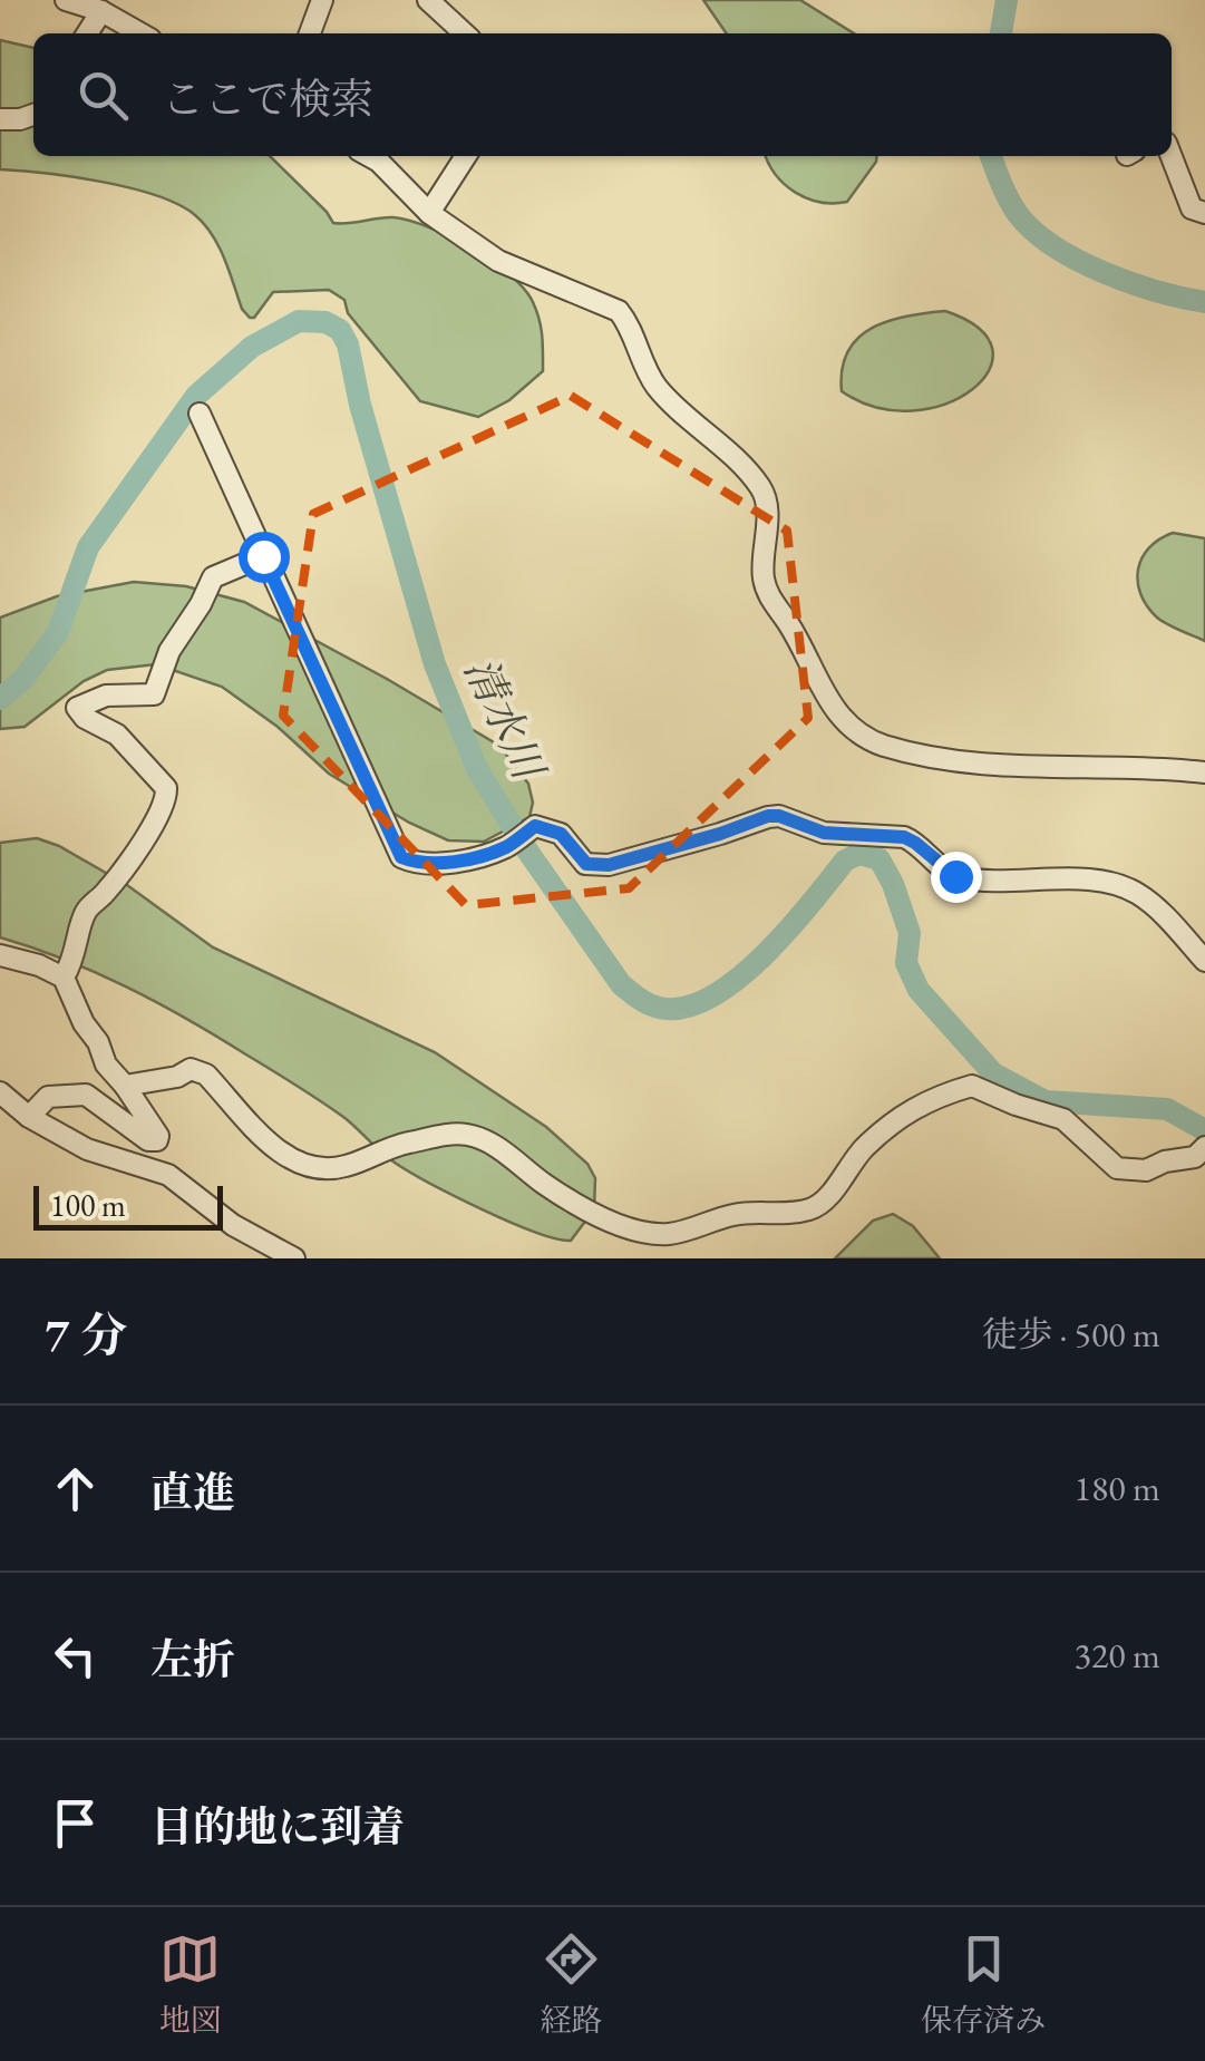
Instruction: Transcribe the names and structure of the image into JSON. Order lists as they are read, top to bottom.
{
  "water": ["清水川"],
  "scale_bar": "100 m",
  "page": {
    "search": "ここで検索",
    "scale": "100 m",
    "heading": ["7 分", "徒歩 · 500 m"],
    "list": [
      ["直進", "180 m"],
      ["左折", "320 m"],
      "目的地に到着"
    ],
    "nav": ["地図", "経路", "保存済み"]
  }
}
